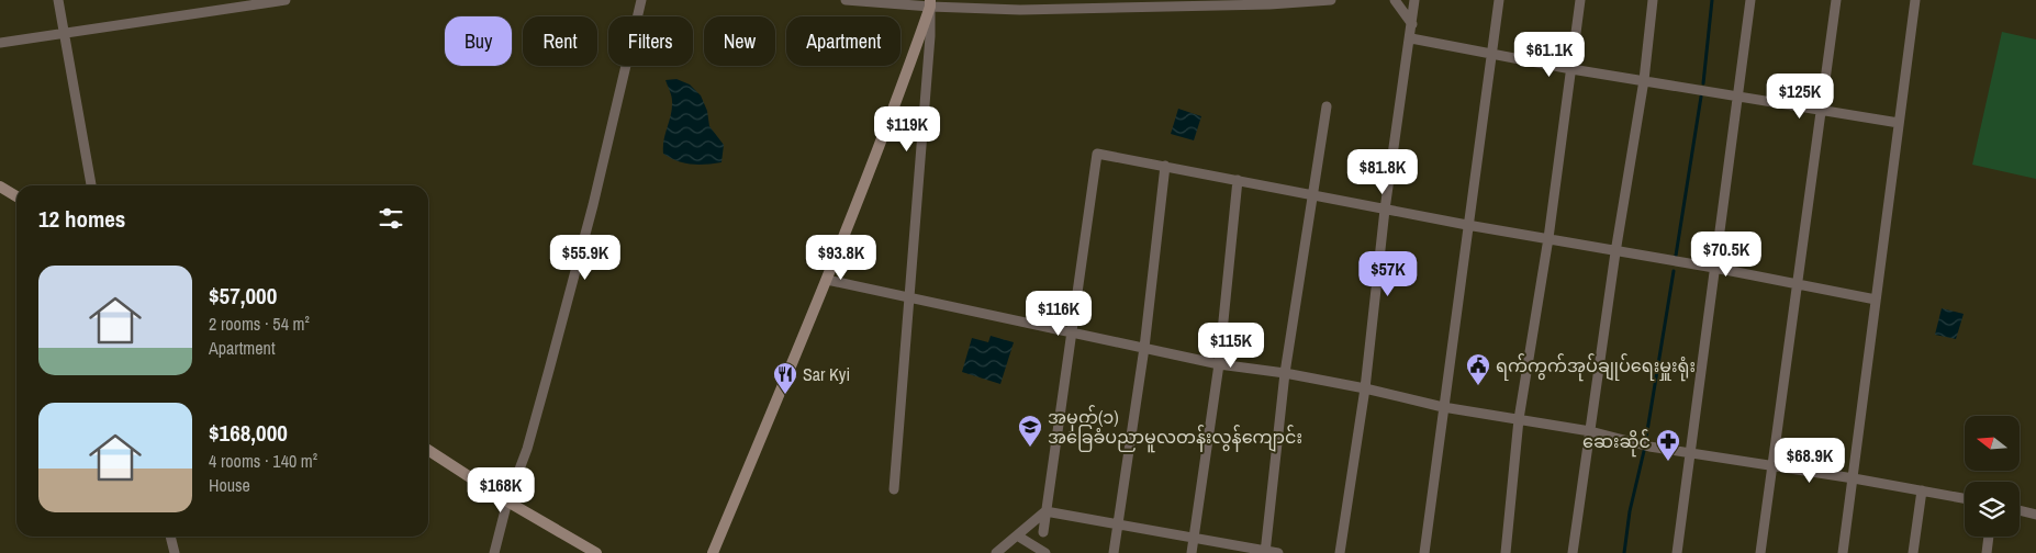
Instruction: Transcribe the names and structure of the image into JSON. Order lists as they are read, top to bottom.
{
  "places": {
    "public building": ["ရက်ကွက်အုပ်ချုပ်ရေးမှူးရုံး"],
    "restaurant": ["Sar Kyi"],
    "school or university": ["အမှတ်(၁) အခြေခံပညာမူလတန်းလွန်ကျောင်း"],
    "pharmacy": ["ဆေးဆိုင်"]
  },
  "north": "left",
  "page": {
    "chip": [
      "Buy",
      "Rent",
      "Filters",
      "New",
      "Apartment"
    ],
    "price": [
      "$61.1K",
      "$125K",
      "$119K",
      "$81.8K",
      "$70.5K",
      "$55.9K",
      "$93.8K",
      "$57K",
      "$116K",
      "$115K",
      "$68.9K",
      "$168K"
    ],
    "heading": "12 homes",
    "list": [
      {
        "name": "$57,000",
        "note": "2 rooms · 54 m² · Apartment"
      },
      {
        "name": "$168,000",
        "note": "4 rooms · 140 m² · House"
      }
    ]
  }
}
